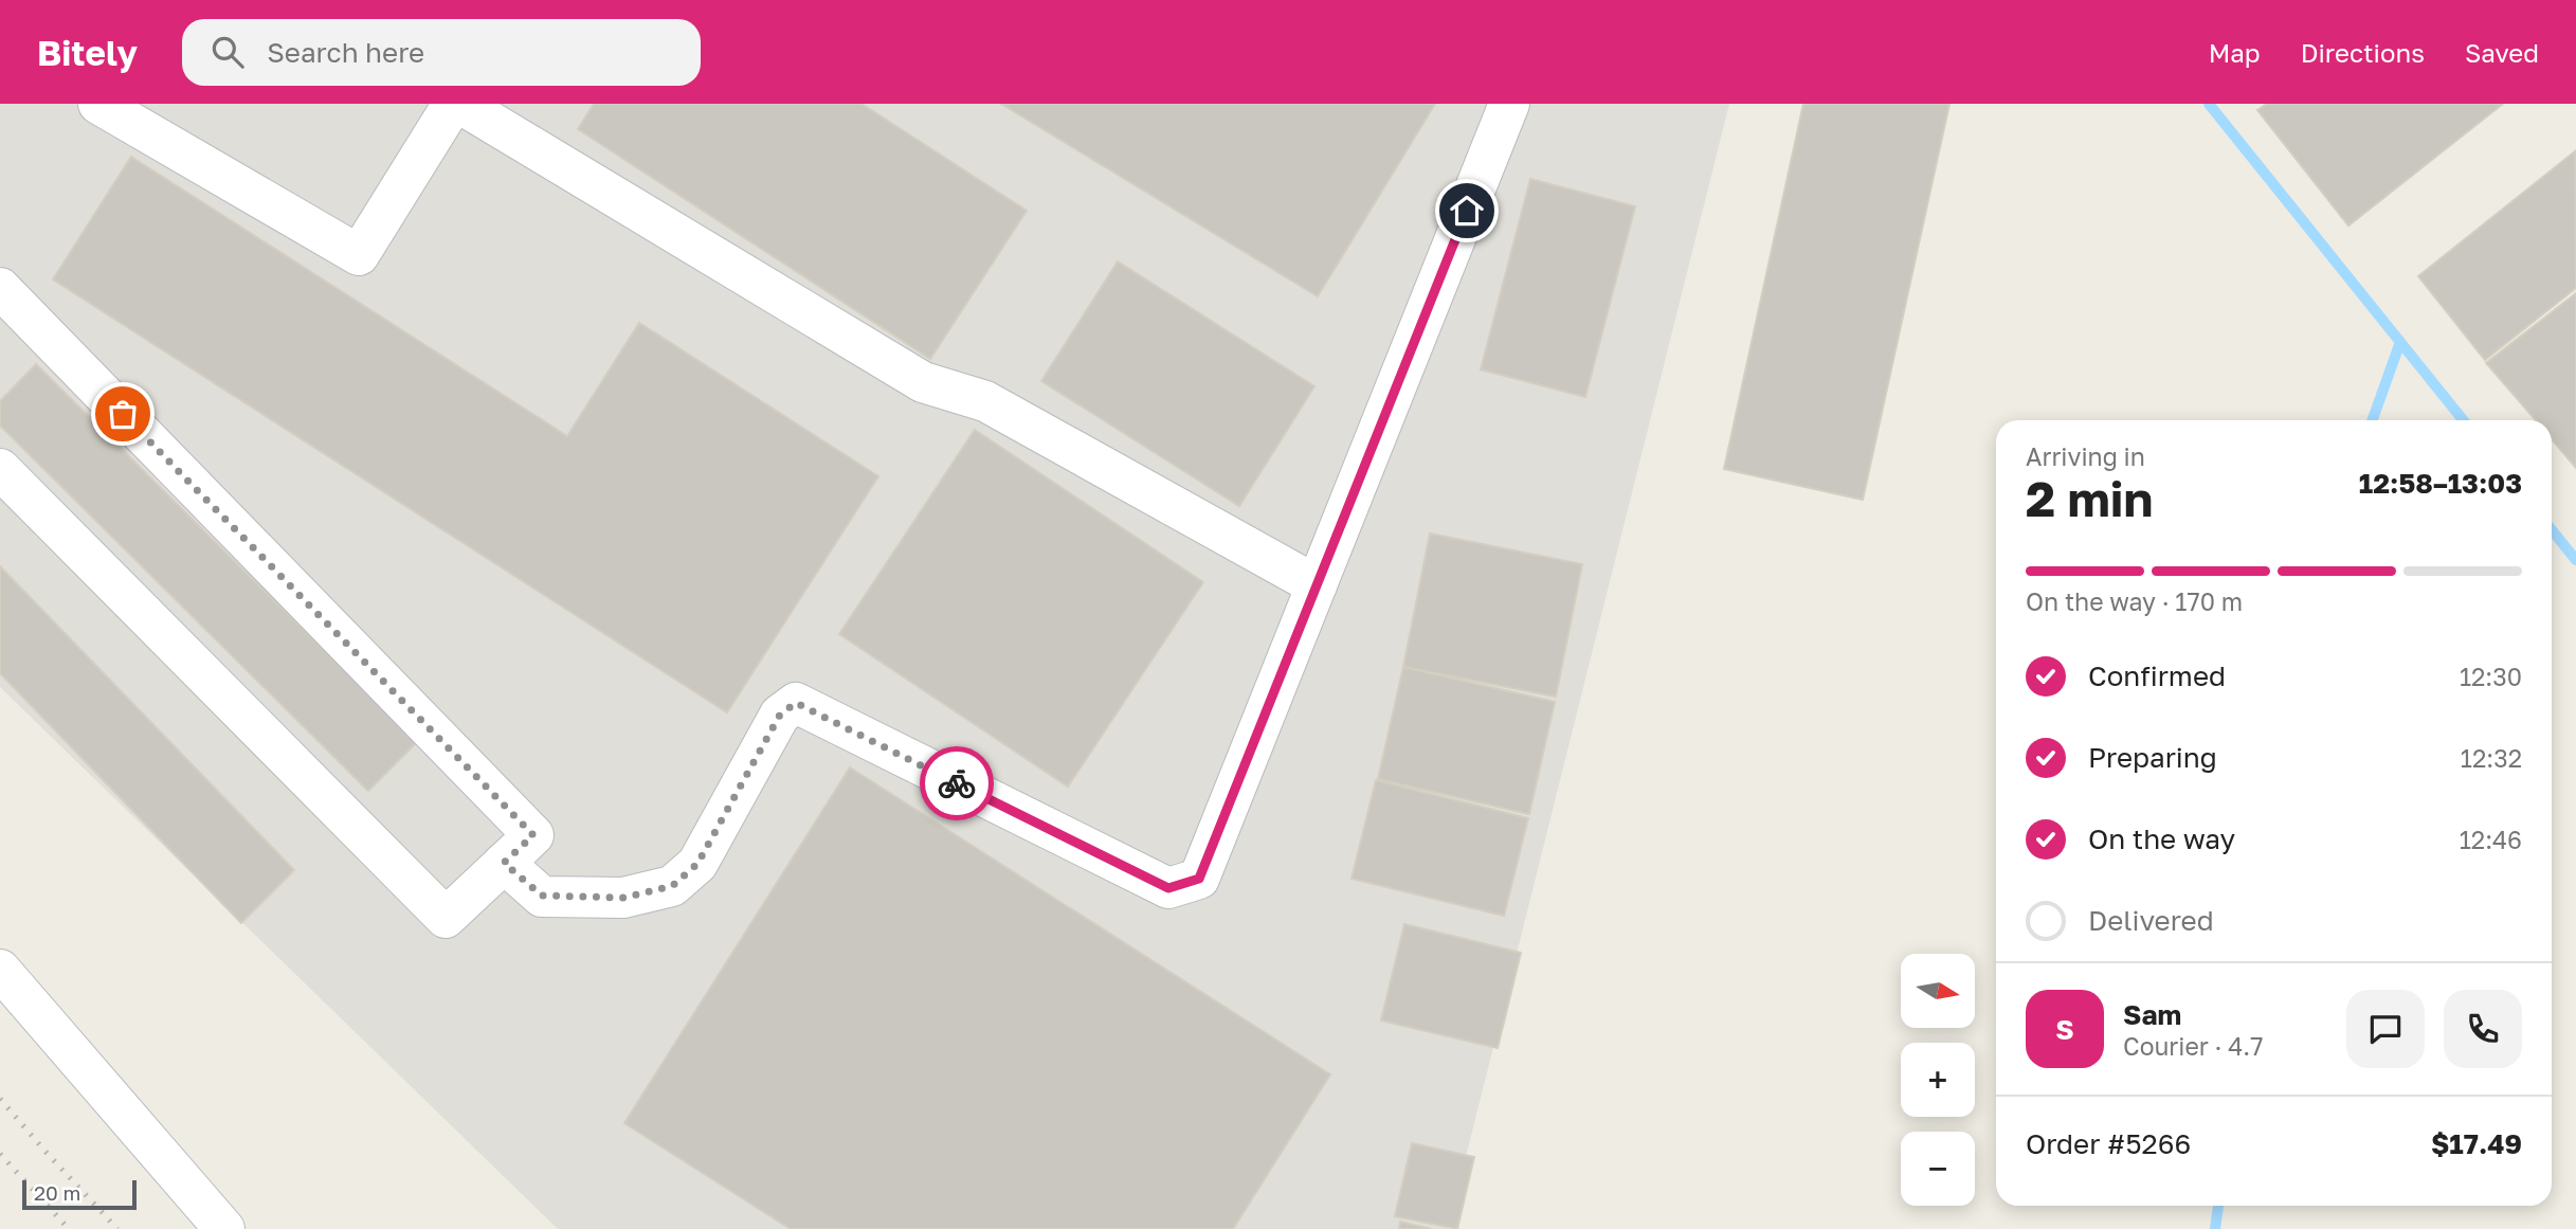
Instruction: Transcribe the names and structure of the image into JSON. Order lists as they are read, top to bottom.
{
  "scale_bar": "20 m",
  "north": "right",
  "page": {
    "header": "Bitely",
    "search": "Search here",
    "nav": ["Map", "Directions", "Saved"],
    "heading": ["2 min", "Arriving in", "12:58–13:03"],
    "panel": [
      "Sam",
      "Courier · 4.7",
      "Order #5266",
      "$17.49"
    ],
    "bar": "On the way · 170 m",
    "list": [
      ["Confirmed", "12:30"],
      ["Preparing", "12:32"],
      ["On the way", "12:46"],
      "Delivered"
    ],
    "map_buttons": ["+", "−"],
    "round": "S",
    "scale": "20 m"
  }
}
